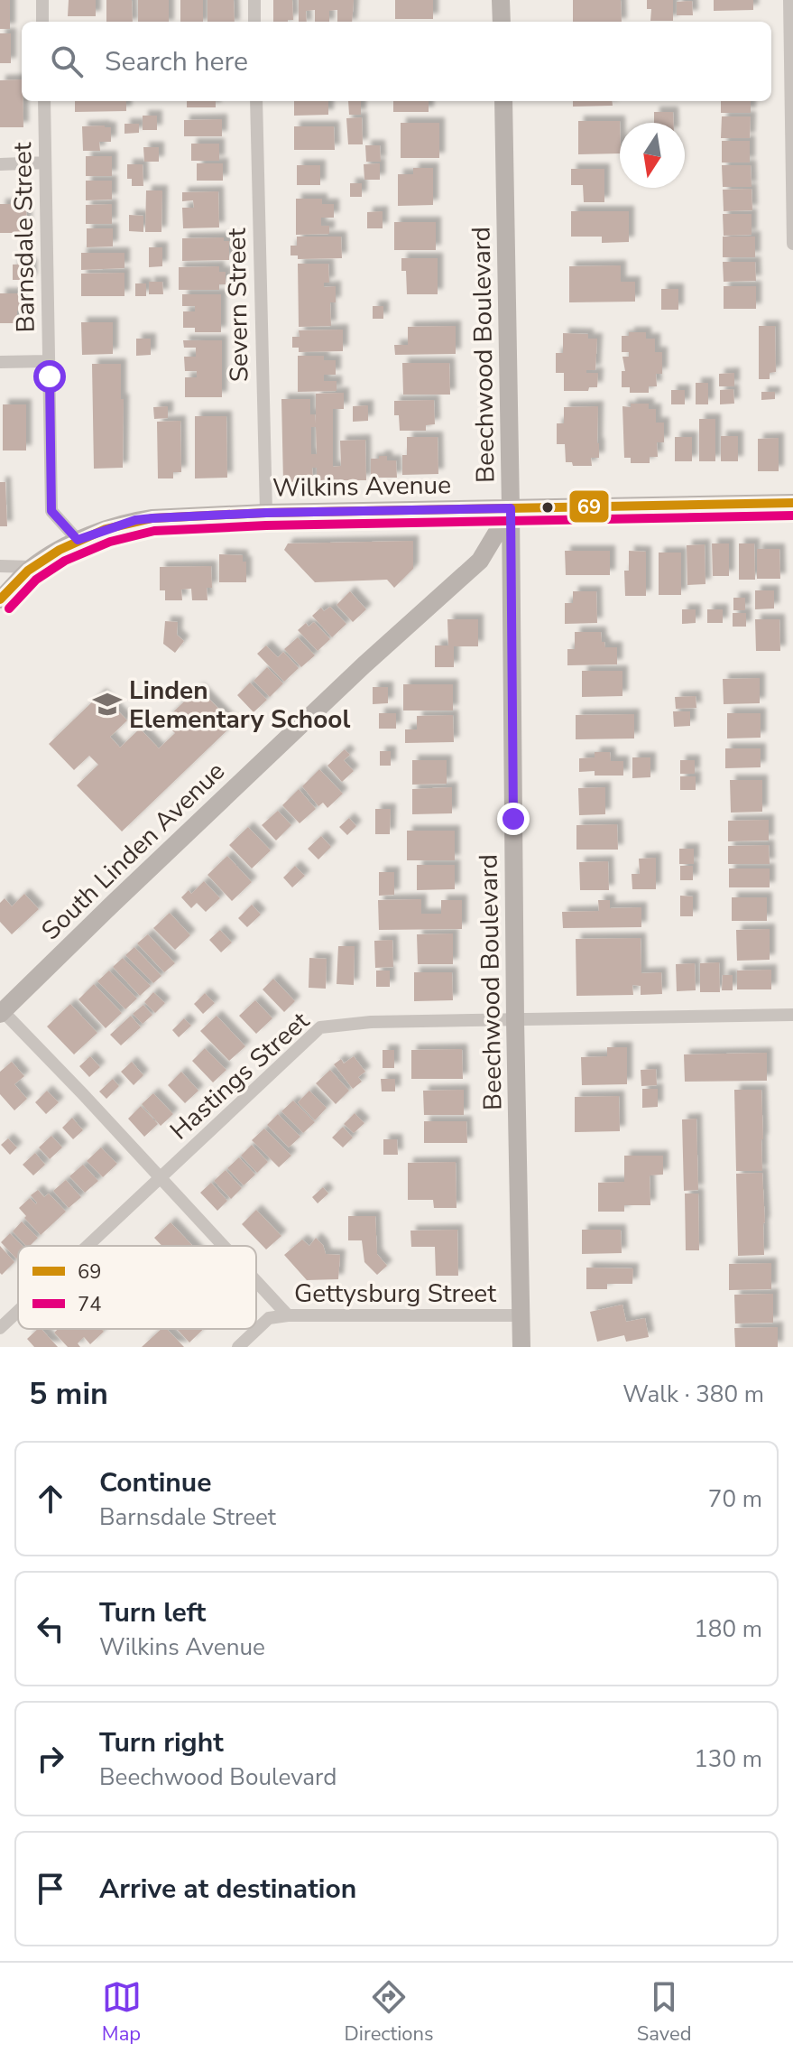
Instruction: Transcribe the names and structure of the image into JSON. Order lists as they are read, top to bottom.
{
  "streets": {
    "main road": ["Beechwood Boulevard", "Wilkins Avenue", "South Linden Avenue"],
    "street": [
      "Barnsdale Street",
      "Severn Street",
      "Hastings Street",
      "Gettysburg Street"
    ]
  },
  "crossings": [
    ["Barnsdale Street", "Wilkins Avenue"],
    ["Severn Street", "Wilkins Avenue"],
    ["Beechwood Boulevard", "Wilkins Avenue"],
    ["Beechwood Boulevard", "South Linden Avenue"],
    ["Beechwood Boulevard", "Hastings Street"],
    ["Beechwood Boulevard", "Gettysburg Street"],
    ["Wilkins Avenue", "South Linden Avenue"]
  ],
  "places": {
    "school or university": ["Linden Elementary School"]
  },
  "lines": ["transit line 69", "transit line 74"],
  "legend": ["69", "74"],
  "north": "bottom",
  "page": {
    "search": "Search here",
    "heading": ["5 min", "Walk · 380 m"],
    "list": [
      ["Continue", "Barnsdale Street", "70 m"],
      ["Turn left", "Wilkins Avenue", "180 m"],
      ["Turn right", "Beechwood Boulevard", "130 m"],
      "Arrive at destination"
    ],
    "nav": ["Map", "Directions", "Saved"]
  }
}
